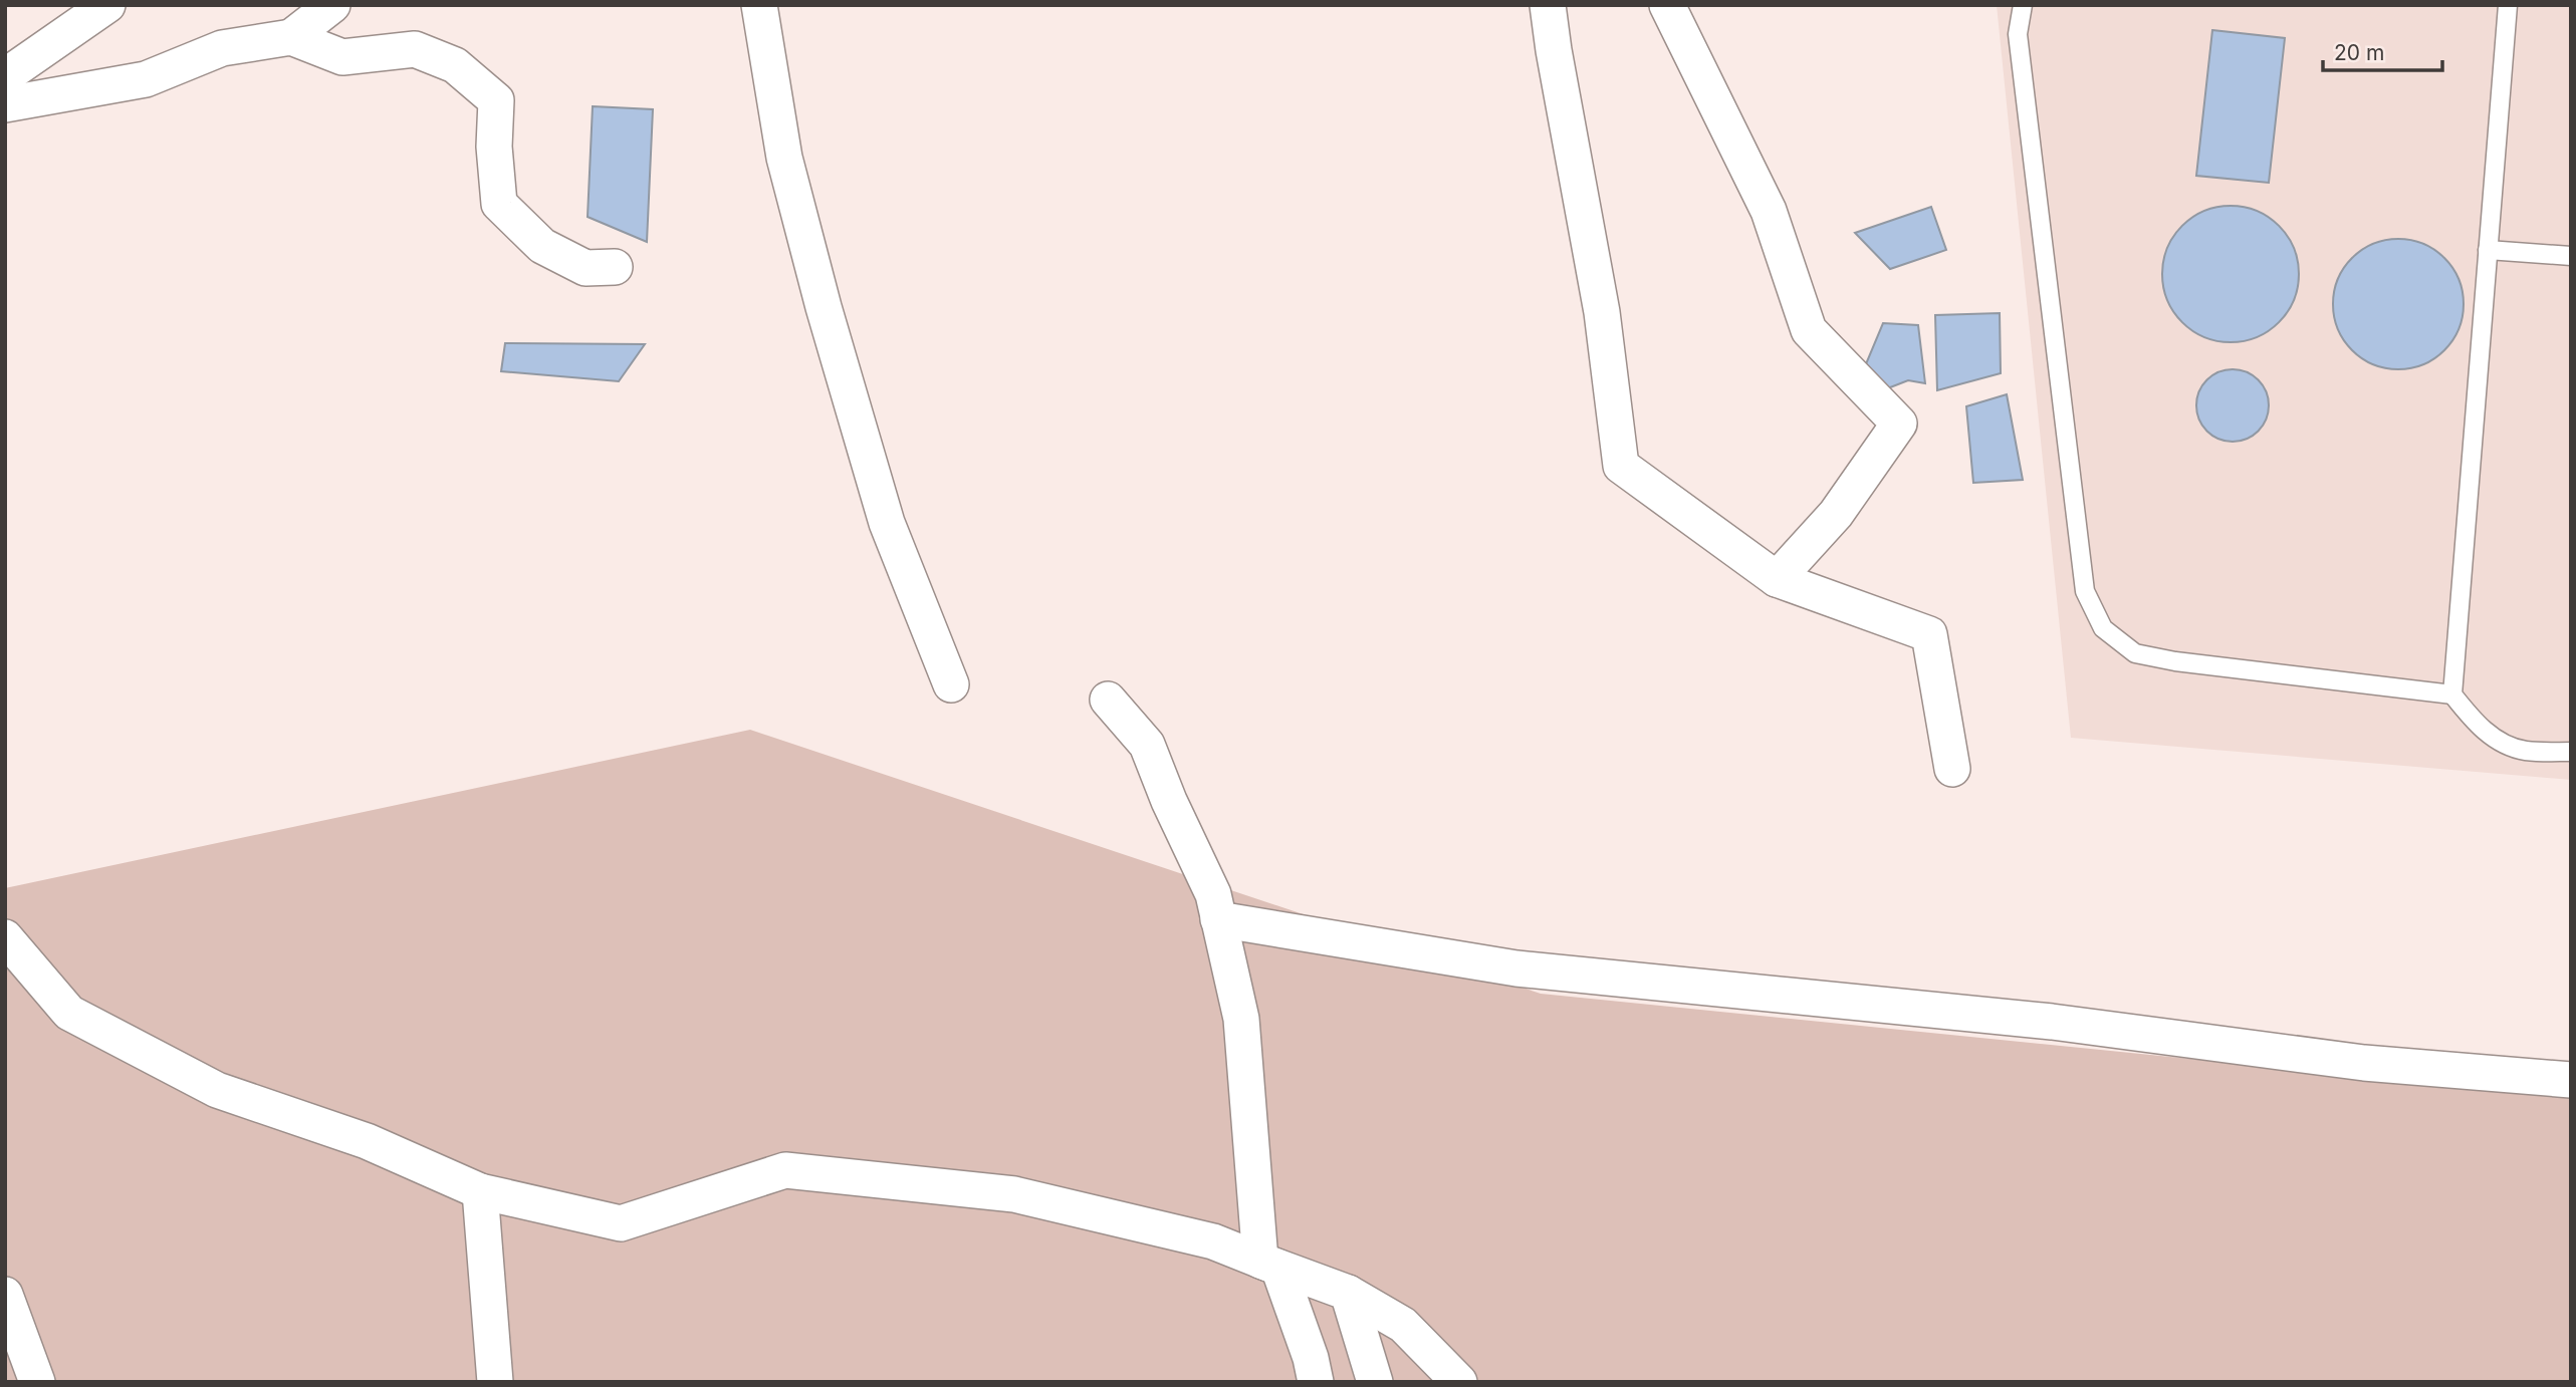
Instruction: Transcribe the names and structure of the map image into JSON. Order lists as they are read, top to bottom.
{
  "scale_bar": "20 m"
}
